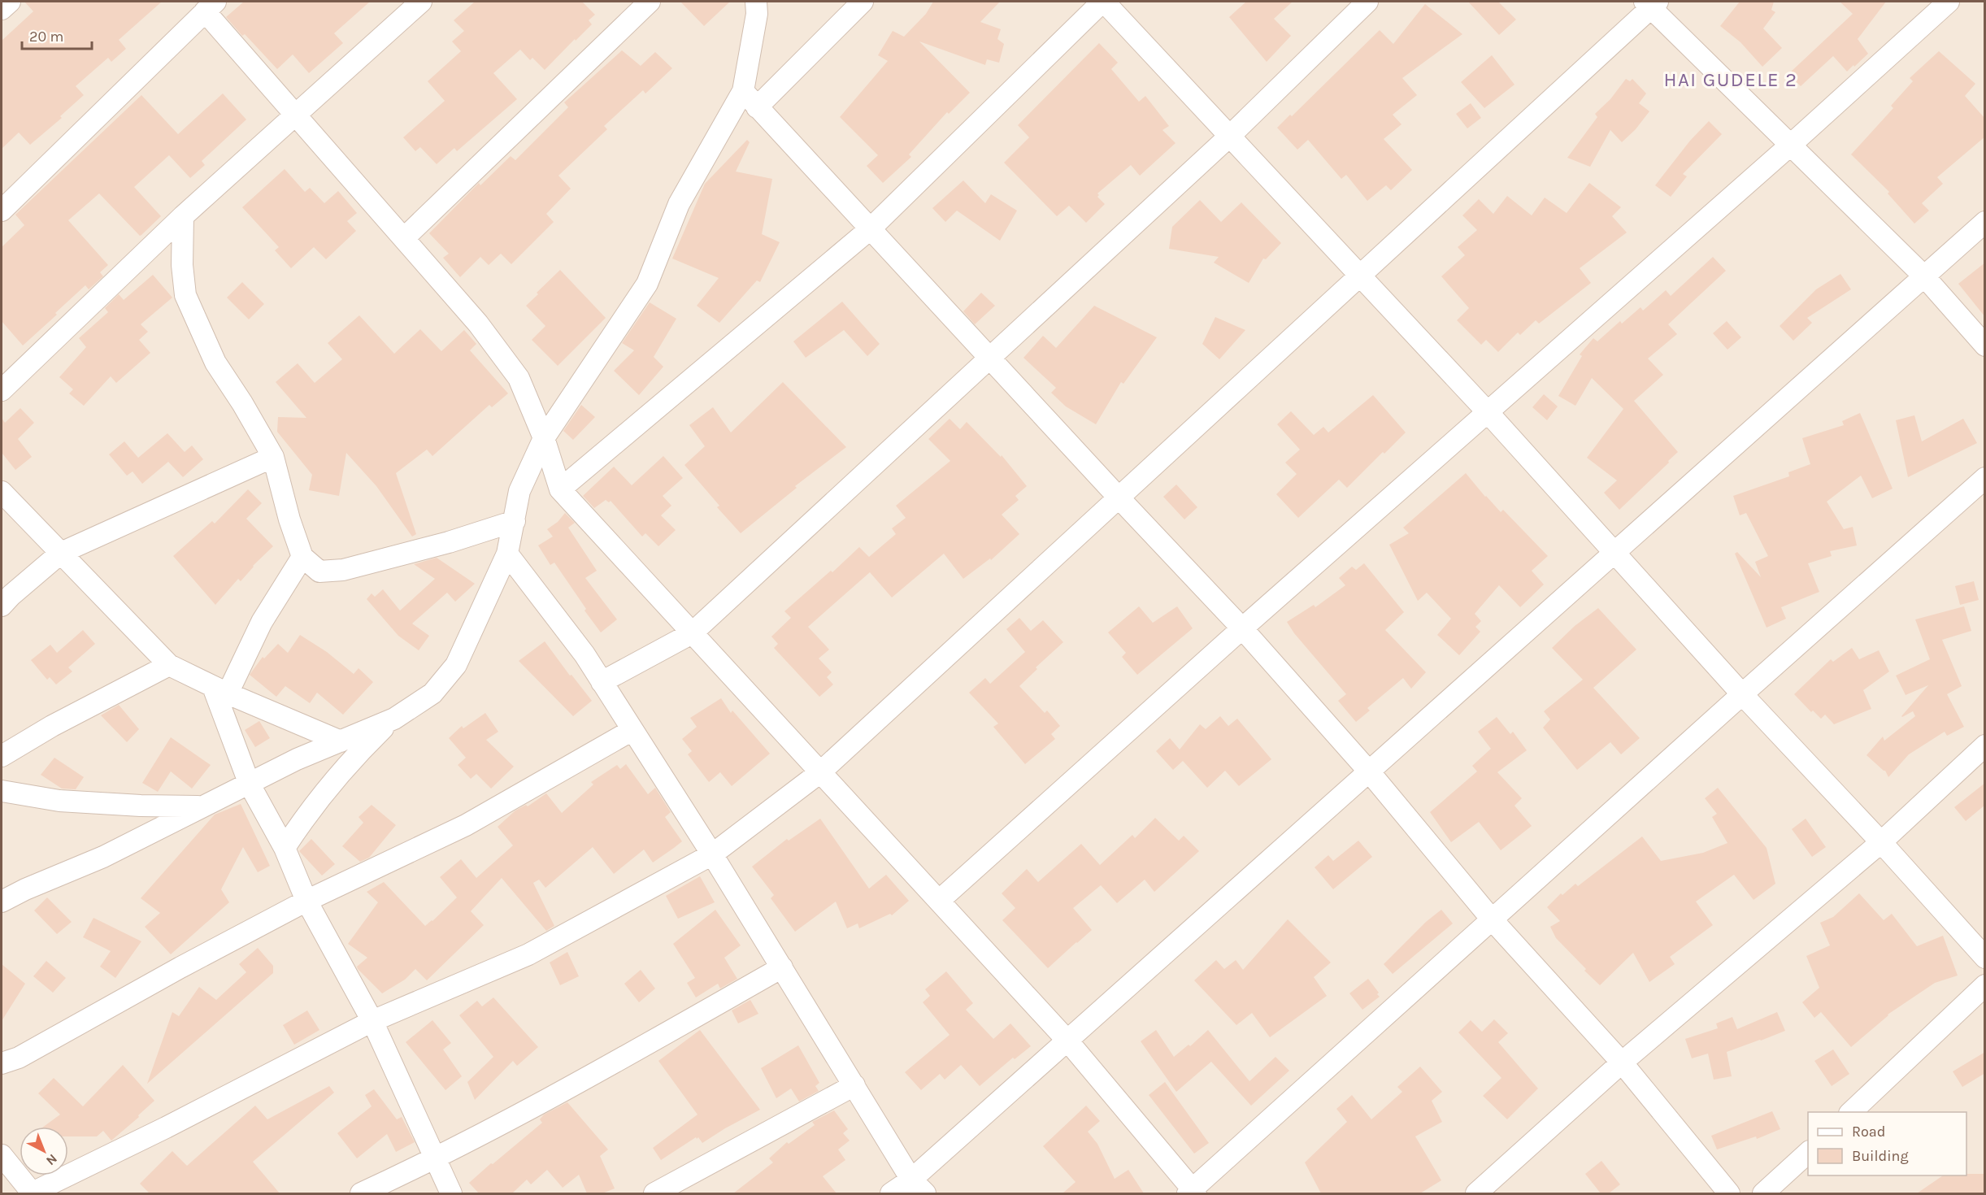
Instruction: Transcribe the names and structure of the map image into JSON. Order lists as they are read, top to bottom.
{
  "districts": ["HAI GUDELE 2"],
  "legend": ["Road", "Building"],
  "scale_bar": "20 m",
  "north": "bottom right"
}
